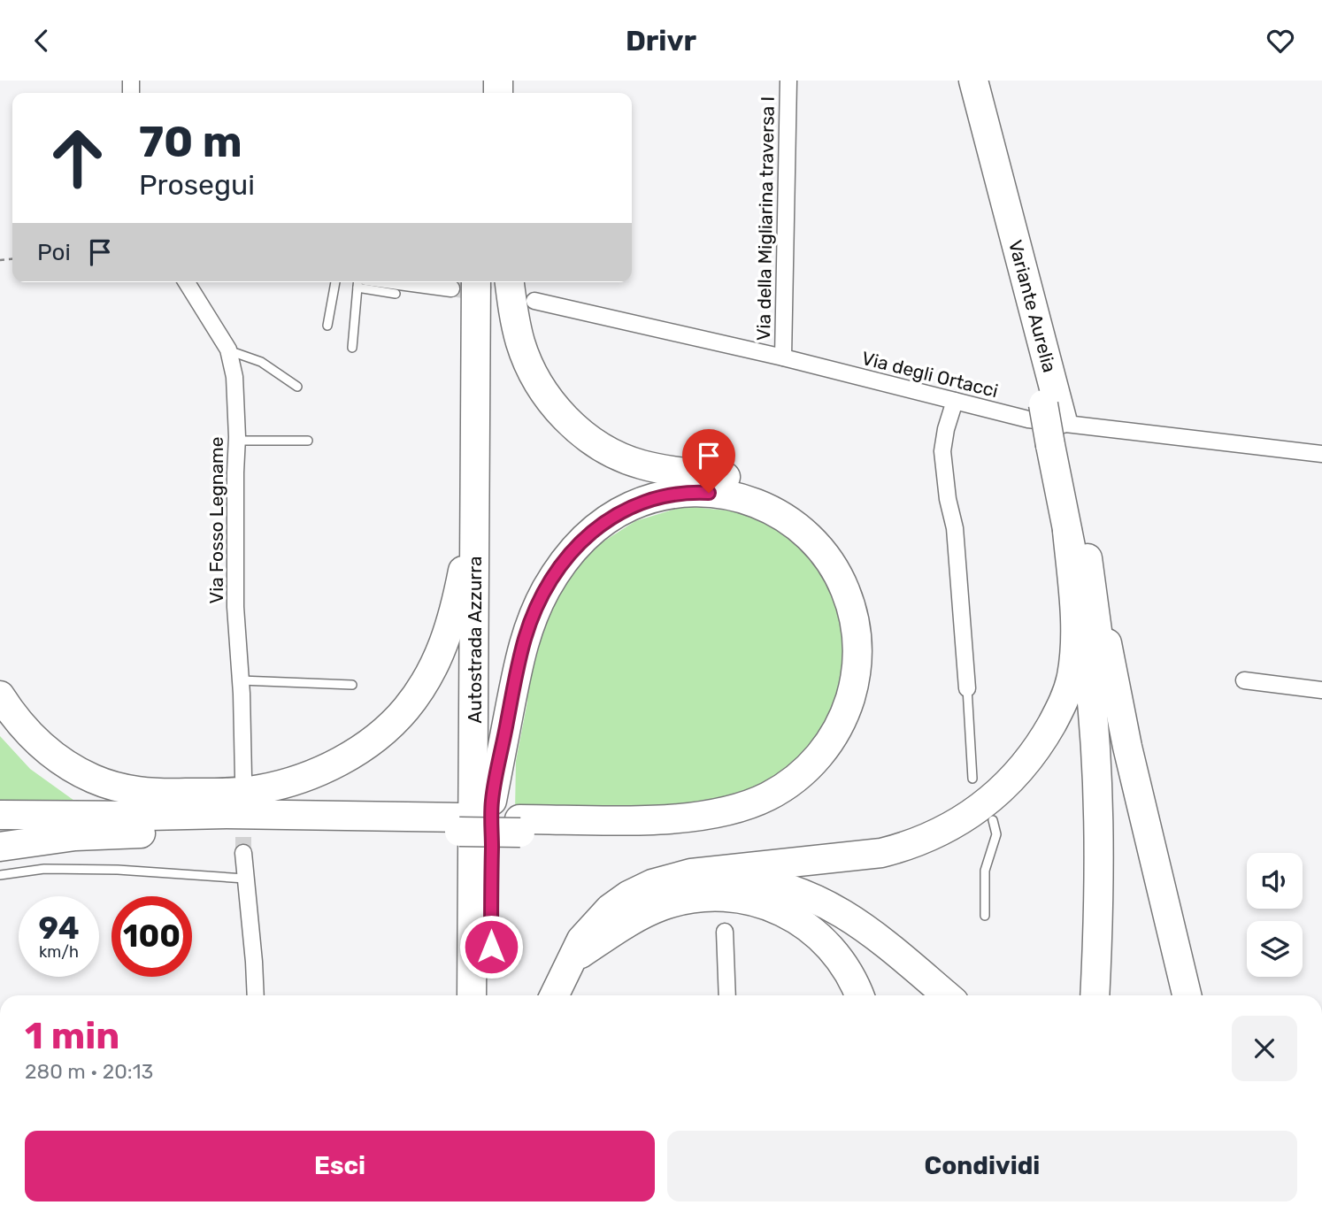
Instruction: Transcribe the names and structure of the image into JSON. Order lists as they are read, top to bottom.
{
  "streets": {
    "highway": ["Variante Aurelia", "Autostrada Azzurra"],
    "street": ["Via della Migliarina traversa I", "Via degli Ortacci", "Via Fosso Legname"]
  },
  "crossings": [
    ["Via della Migliarina traversa I", "Via degli Ortacci"]
  ],
  "page": {
    "header": "Drivr",
    "turn": ["70 m", "Prosegui"],
    "then": "Poi",
    "speed": "94 km/h",
    "limit": "100",
    "heading": ["1 min", "280 m · 20:13"],
    "buttons": ["Esci", "Condividi"]
  }
}
